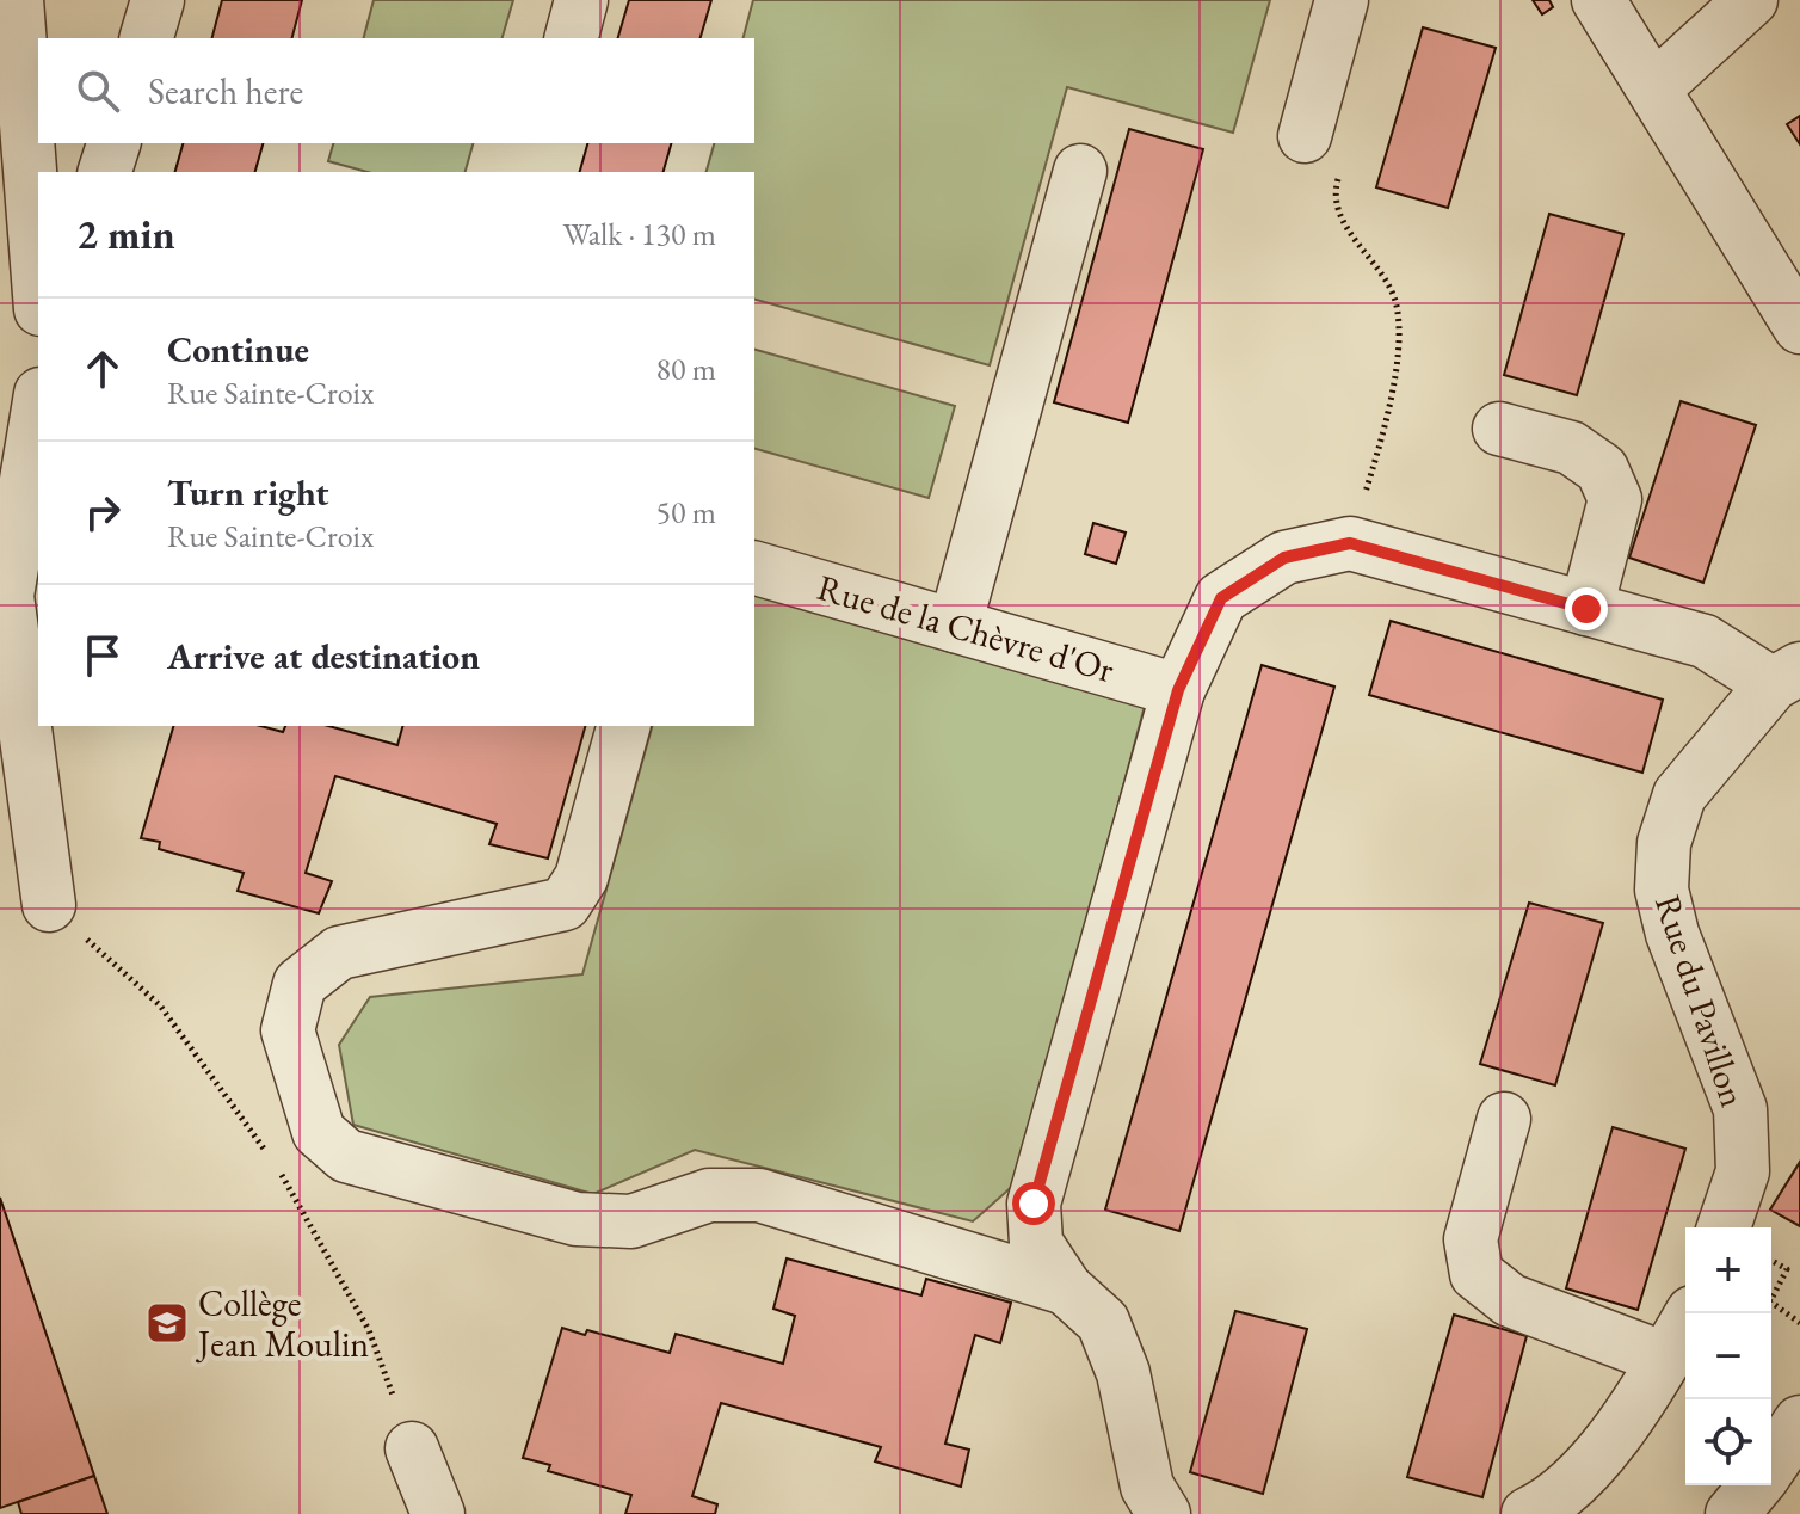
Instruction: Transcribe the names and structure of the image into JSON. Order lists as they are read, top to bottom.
{
  "streets": {
    "street": ["Rue de la Chèvre d'Or", "Rue du Pavillon"]
  },
  "places": {
    "school or university": ["Collège Jean Moulin"]
  },
  "page": {
    "search": "Search here",
    "heading": ["2 min", "Walk · 130 m"],
    "list": [
      ["Continue", "Rue Sainte-Croix", "80 m"],
      ["Turn right", "Rue Sainte-Croix", "50 m"],
      "Arrive at destination"
    ],
    "map_buttons": ["+", "−"]
  }
}
